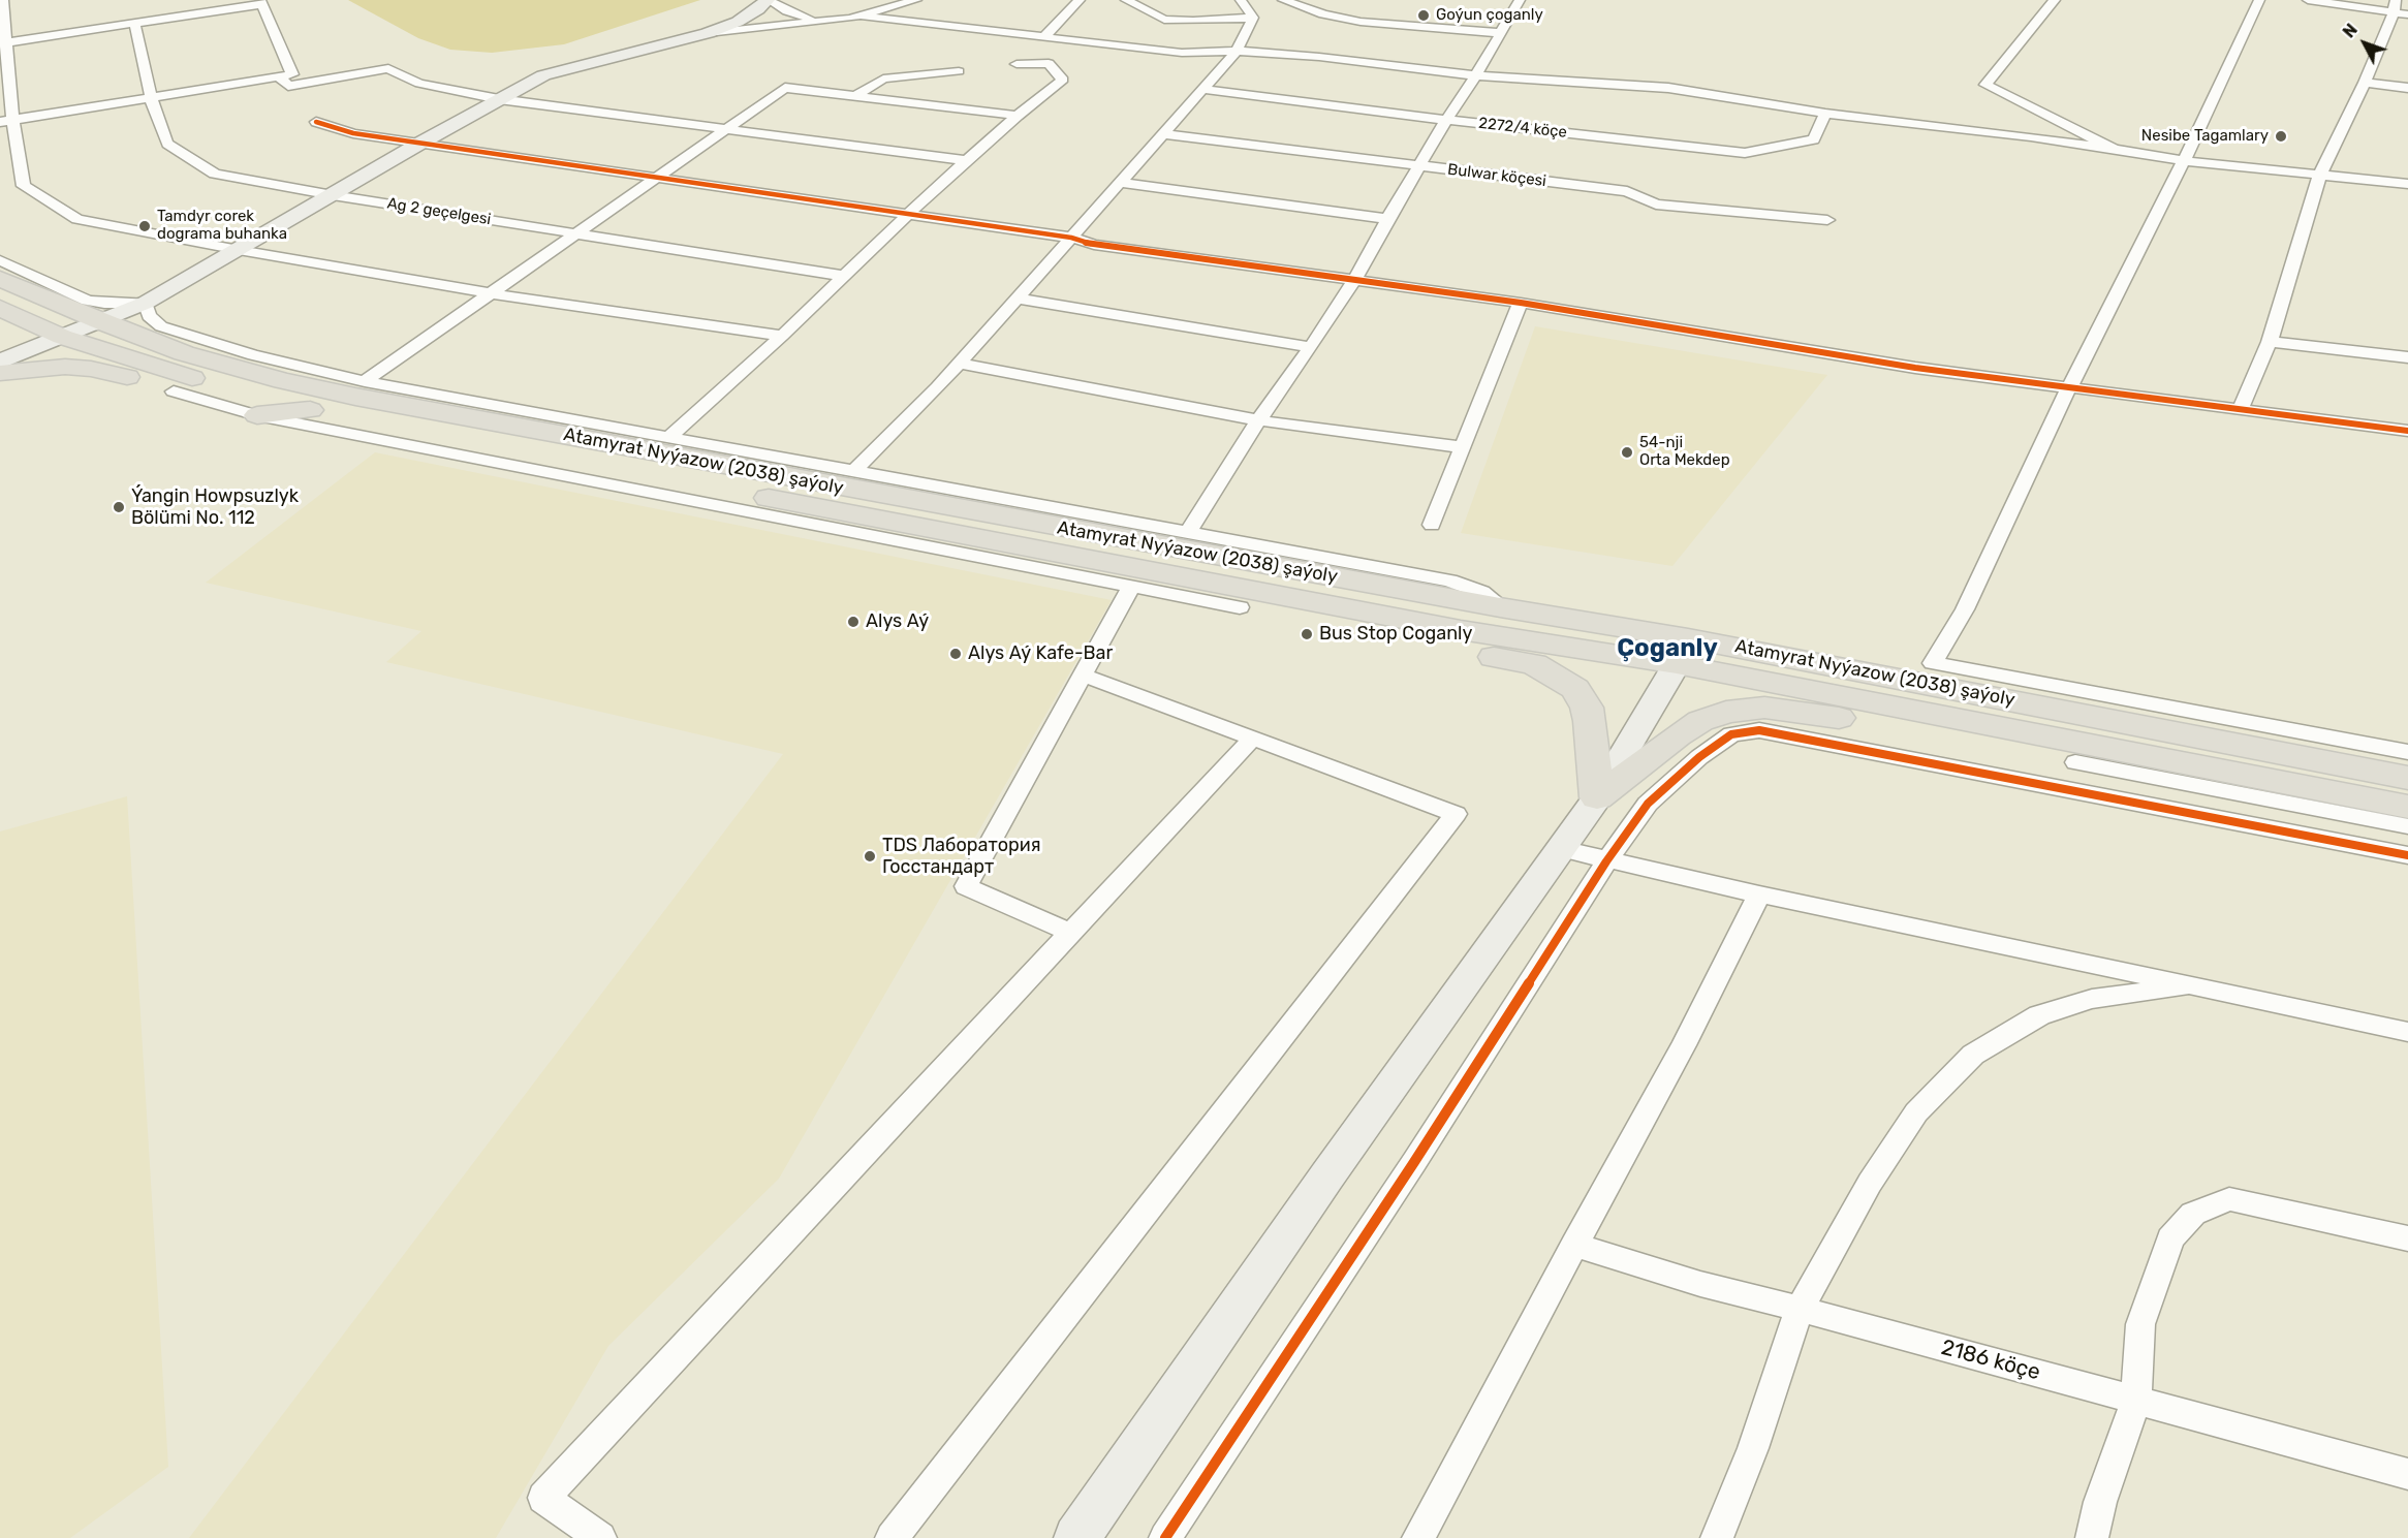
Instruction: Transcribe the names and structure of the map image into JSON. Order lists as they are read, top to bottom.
{
  "streets": {
    "main road": ["Atamyrat Nyýazow (2038) şaýoly"],
    "street": [
      "2272/4 köçe",
      "Bulwar köçesi",
      "Ag 2 geçelgesi",
      "2186 köçe"
    ]
  },
  "districts": ["Çoganly"],
  "places": [
    "Goýun çoganly",
    "Nesibe Tagamlary",
    "Tamdyr corek dograma buhanka",
    "54-nji Orta Mekdep",
    "Ýangin Howpsuzlyk Bölümi No. 112",
    "Alys Aý",
    "Bus Stop Coganly",
    "Alys Aý Kafe-Bar",
    "TDS Лаборатория Госстандарт"
  ],
  "north": "top left"
}
